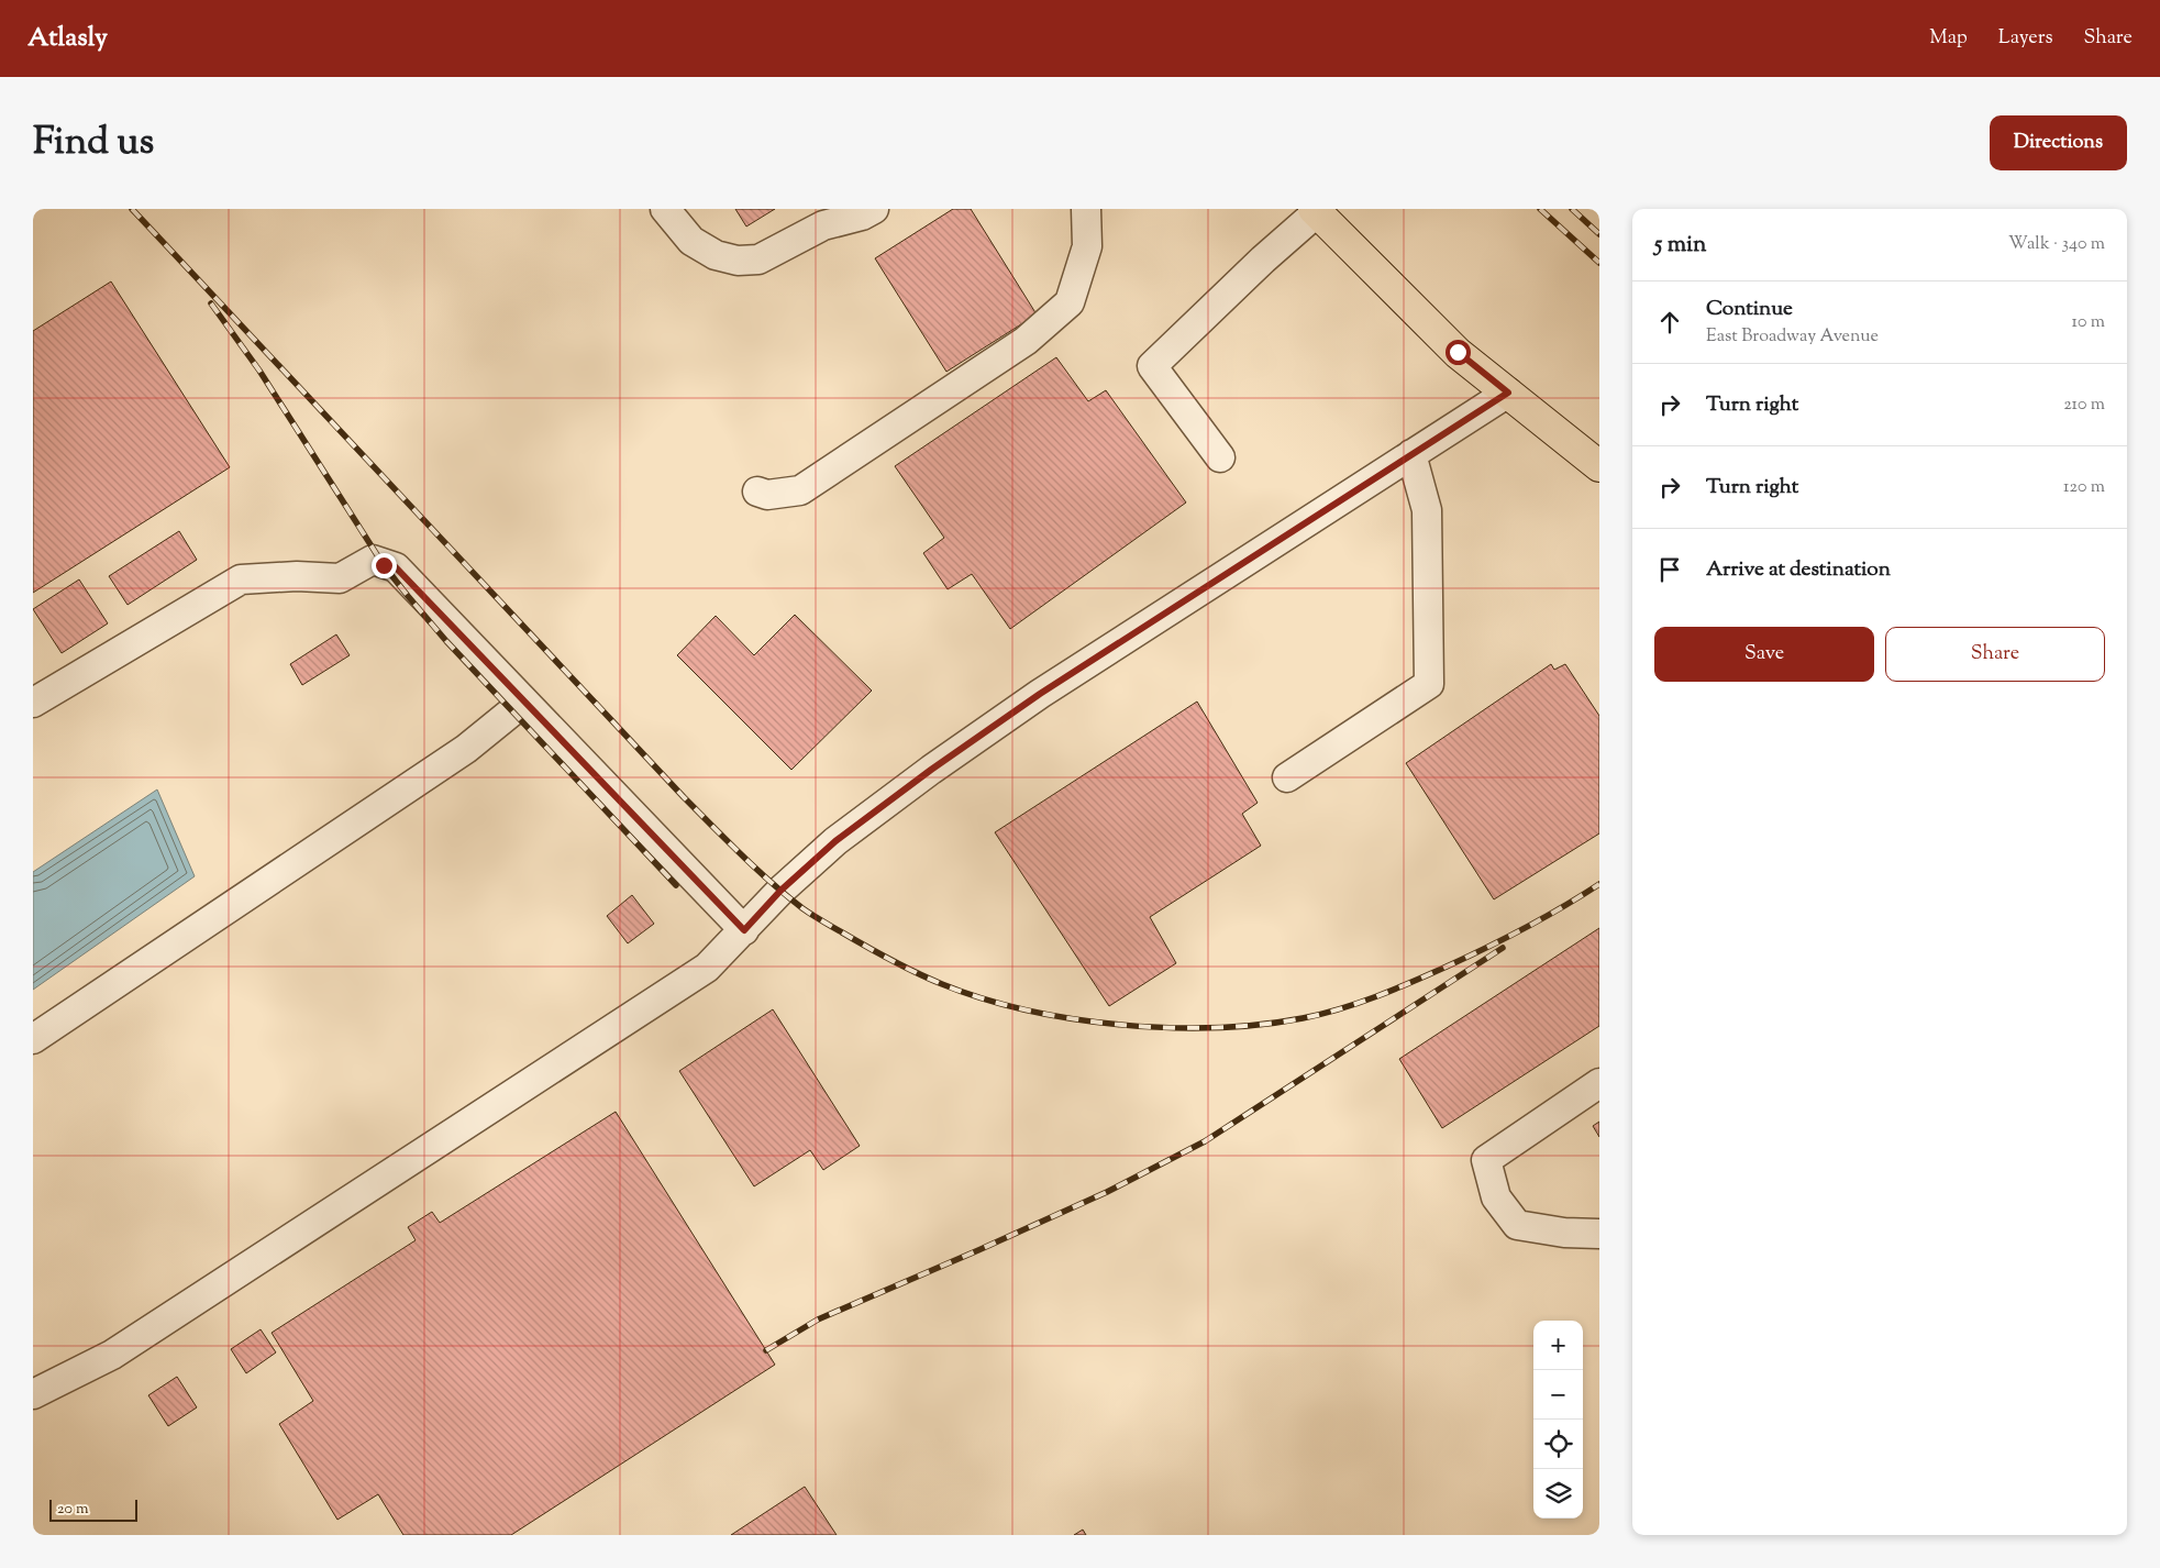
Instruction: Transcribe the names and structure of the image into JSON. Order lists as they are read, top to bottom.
{
  "scale_bar": "20 m",
  "page": {
    "header": "Atlasly",
    "nav": ["Map", "Layers", "Share"],
    "title": "Find us",
    "buttons": [
      "Directions",
      ["Save", "Share"]
    ],
    "heading": ["5 min", "Walk · 340 m"],
    "list": [
      ["Continue", "East Broadway Avenue", "10 m"],
      ["Turn right", "210 m"],
      ["Turn right", "120 m"],
      "Arrive at destination"
    ],
    "map_buttons": ["+", "−"],
    "scale": "20 m"
  }
}
